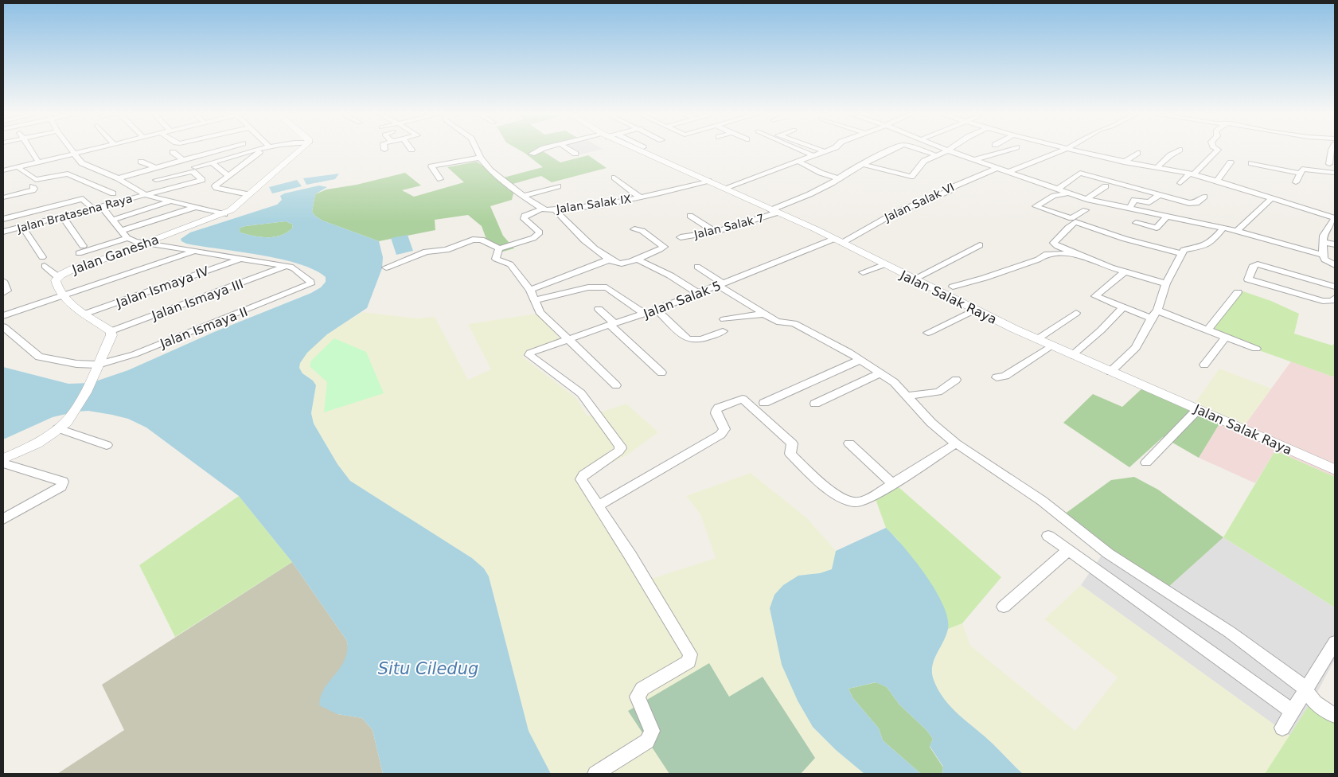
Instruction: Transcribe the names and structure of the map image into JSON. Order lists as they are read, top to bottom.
{
  "streets": {
    "street": [
      "Jalan Salak VI",
      "Jalan Salak IX",
      "Jalan Bratasena Raya",
      "Jalan Salak 7",
      "Jalan Ganesha",
      "Jalan Ismaya IV",
      "Jalan Salak Raya",
      "Jalan Ismaya III",
      "Jalan Salak 5",
      "Jalan Ismaya II"
    ]
  },
  "crossings": [
    ["Jalan Salak VI", "Jalan Salak Raya"],
    ["Jalan Salak VI", "Jalan Salak 5"],
    ["Jalan Salak IX", "Jalan Salak Raya"],
    ["Jalan Bratasena Raya", "Jalan Ganesha"],
    ["Jalan Salak 7", "Jalan Salak Raya"],
    ["Jalan Salak Raya", "Jalan Salak 5"],
    ["Jalan Ismaya III", "Jalan Ismaya II"]
  ],
  "water": ["Situ Ciledug"]
}
